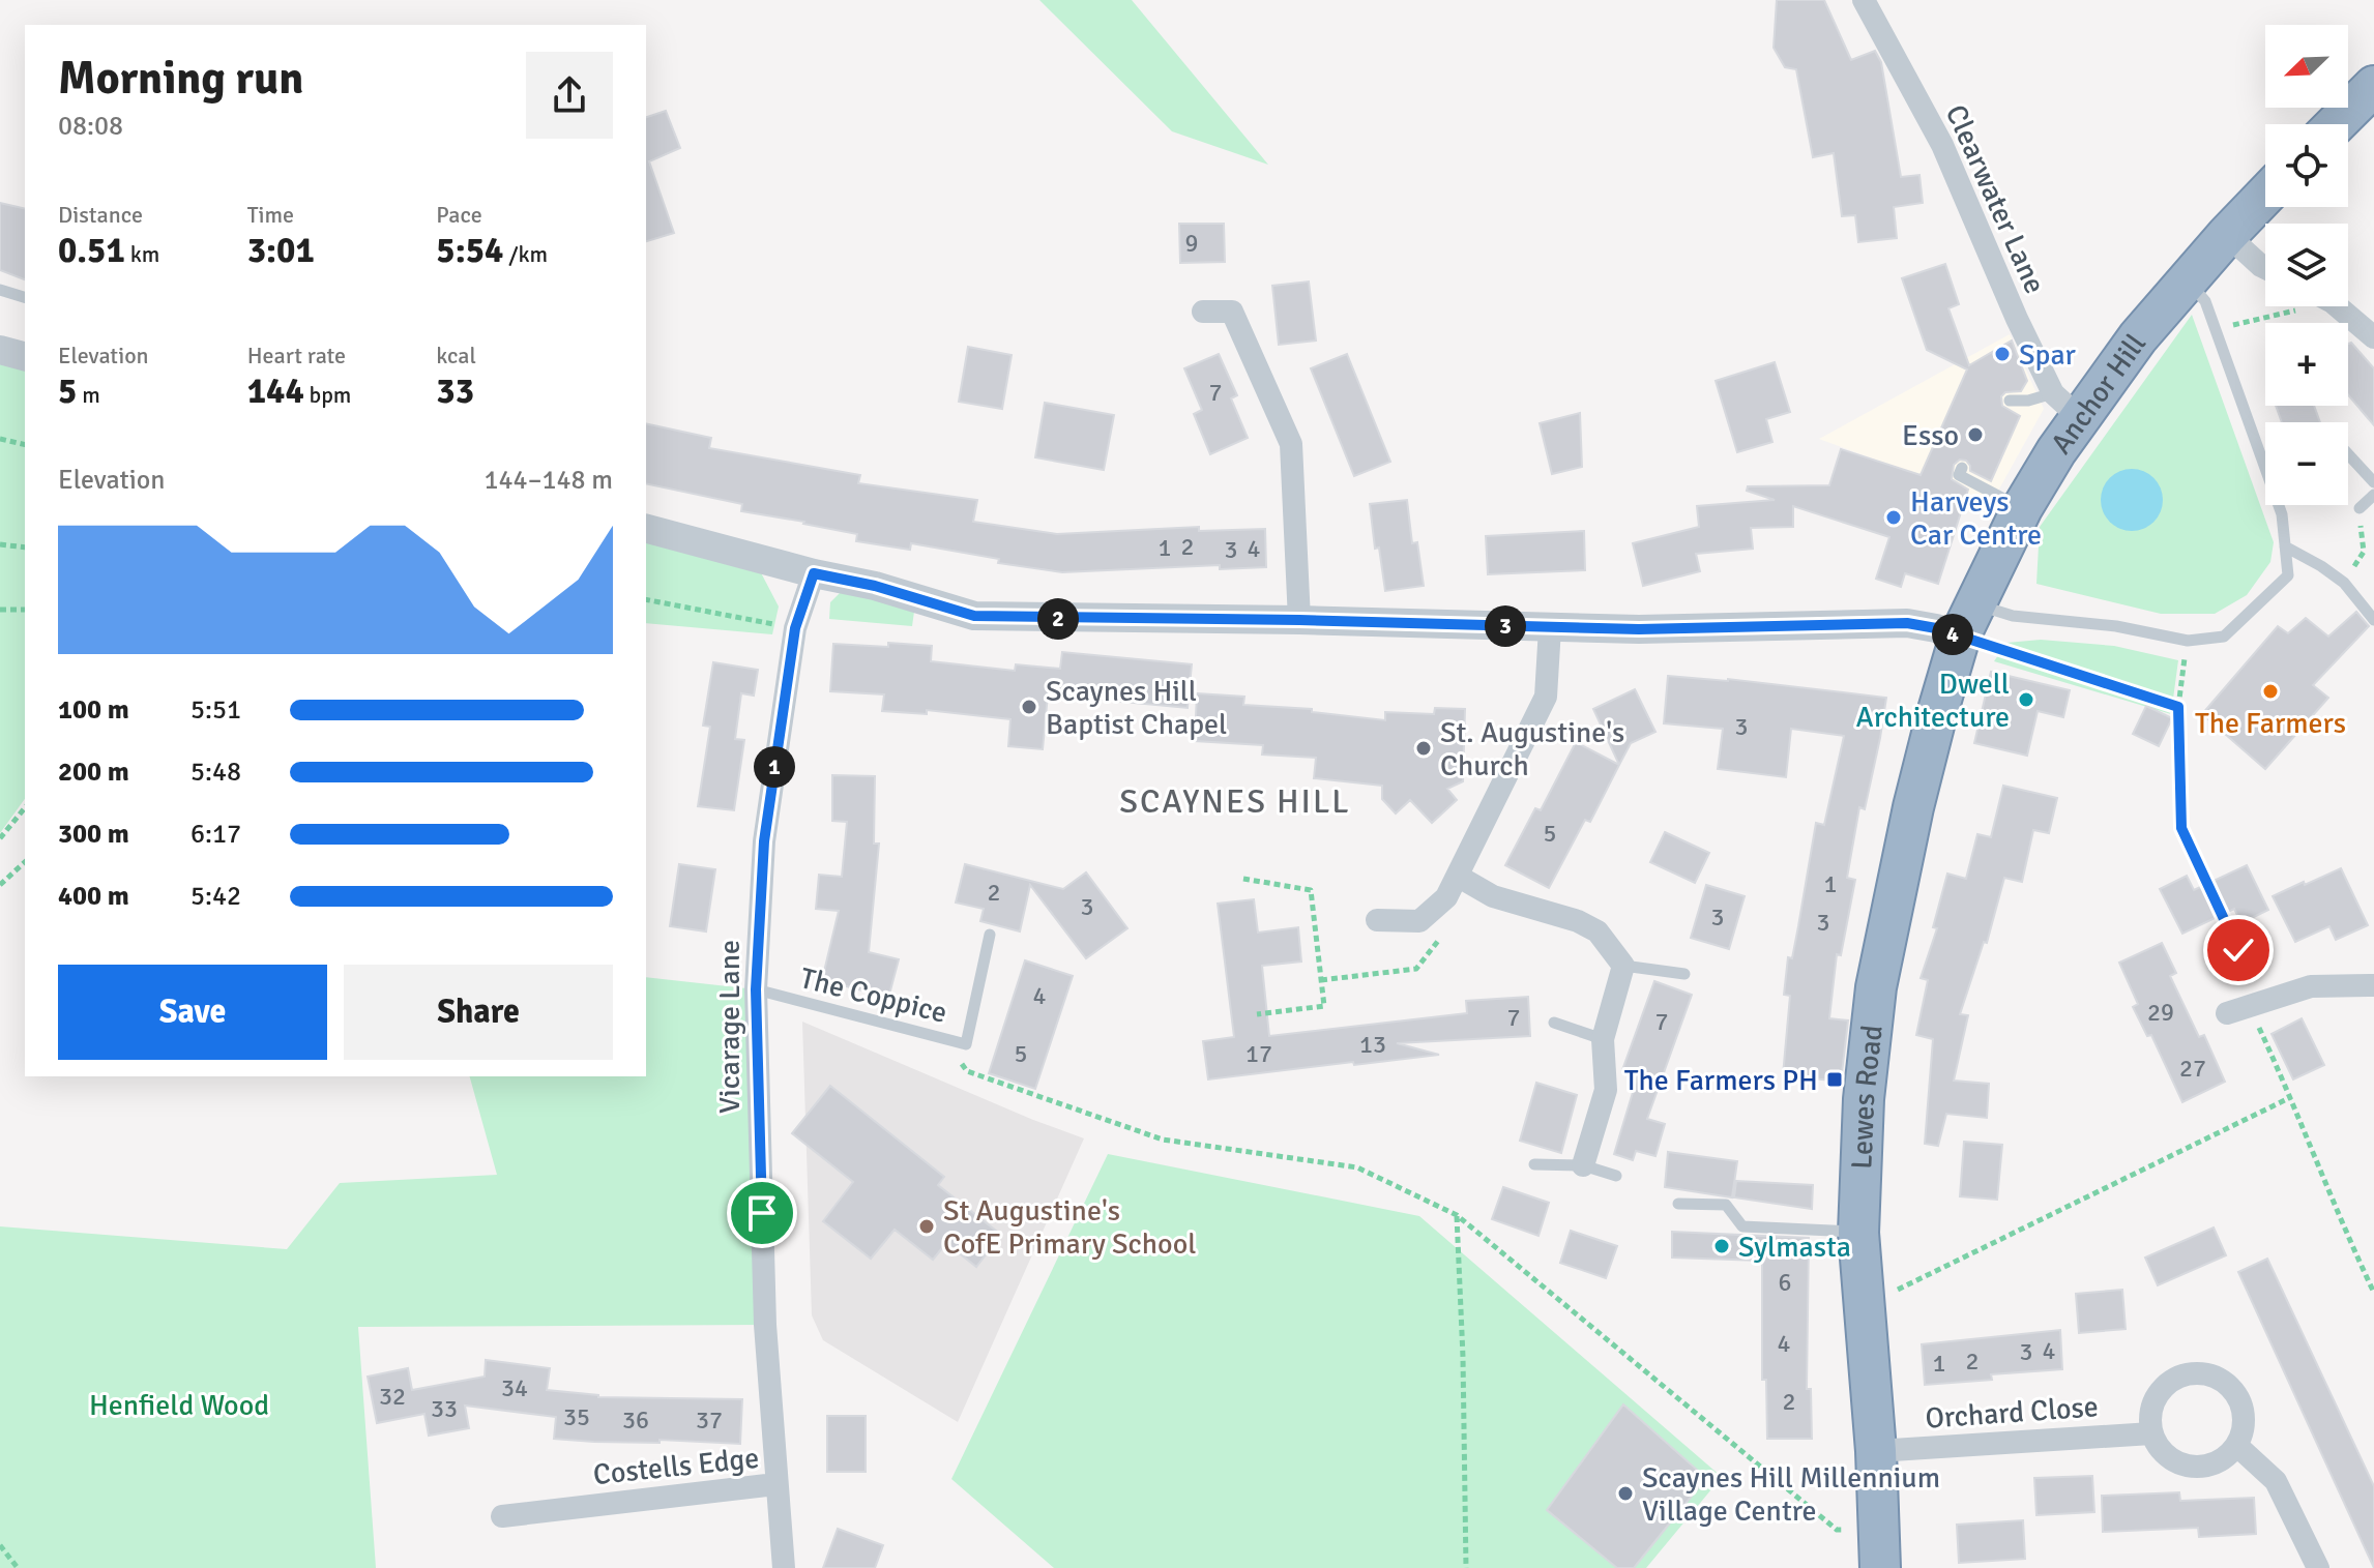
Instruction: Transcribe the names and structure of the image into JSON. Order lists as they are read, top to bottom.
{
  "streets": {
    "highway": ["Anchor Hill", "Lewes Road"],
    "street": [
      "Clearwater Lane",
      "Vicarage Lane",
      "Orchard Close",
      "Costells Edge"
    ],
    "lane": ["The Coppice"]
  },
  "crossings": [
    ["Clearwater Lane", "Anchor Hill"],
    ["Anchor Hill", "Lewes Road"],
    ["The Coppice", "Vicarage Lane"],
    ["Vicarage Lane", "Costells Edge"],
    ["Lewes Road", "Orchard Close"]
  ],
  "districts": ["SCAYNES HILL"],
  "parks": ["Henfield Wood"],
  "places": {
    "other": [
      "Spar",
      "Esso",
      "Harveys Car Centre",
      "The Farmers",
      "Dwell Architecture",
      "Scaynes Hill Baptist Chapel",
      "St. Augustine's Church",
      "St Augustine's CofE Primary School",
      "Sylmasta",
      "Scaynes Hill Millennium Village Centre"
    ],
    "transit": ["The Farmers PH"]
  },
  "house_numbers": [
    "9",
    "7",
    "2",
    "1",
    "4",
    "3",
    "3",
    "5",
    "1",
    "2",
    "3",
    "3",
    "3",
    "4",
    "29",
    "7",
    "7",
    "13",
    "5",
    "17",
    "27",
    "6",
    "4",
    "4",
    "3",
    "2",
    "1",
    "34",
    "32",
    "2",
    "33",
    "35",
    "36",
    "37"
  ],
  "north": "bottom left",
  "page": {
    "map_buttons": ["+", "−"],
    "heading": ["Morning run", "08:08"],
    "stats": [
      ["Distance", "0.51 km"],
      ["Time", "3:01"],
      ["Pace", "5:54 /km"],
      ["Elevation", "5 m"],
      ["Heart rate", "144 bpm"],
      ["kcal", "33"]
    ],
    "chart": ["Elevation", "144–148 m"],
    "pins": [
      "2",
      "3",
      "4",
      "1"
    ],
    "list": [
      {
        "name": "100 m",
        "note": "5:51"
      },
      {
        "name": "200 m",
        "note": "5:48"
      },
      {
        "name": "300 m",
        "note": "6:17"
      },
      {
        "name": "400 m",
        "note": "5:42"
      }
    ],
    "buttons": ["Save", "Share"]
  }
}
